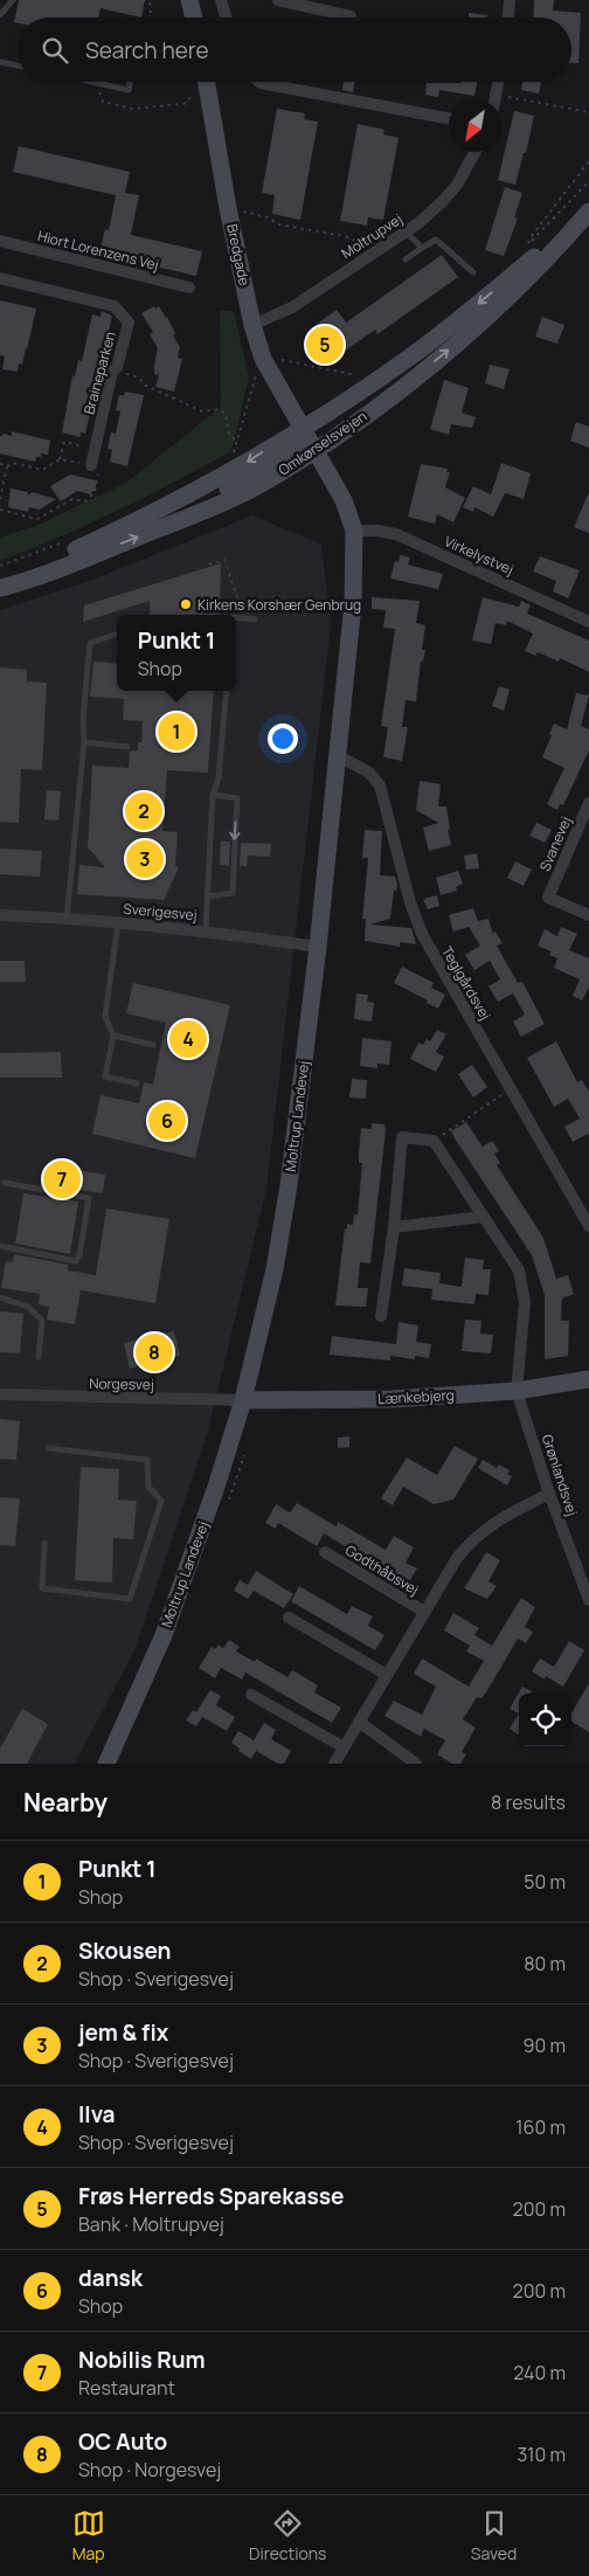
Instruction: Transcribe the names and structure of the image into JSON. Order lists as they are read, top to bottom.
{
  "streets": {
    "street": [
      "Moltrupvej",
      "Hiort Lorenzens Vej",
      "Bredgade",
      "Braineparken",
      "Omkørselsvejen",
      "Virkelystvej",
      "Svanevej",
      "Sverigesvej",
      "Teglgårdsvej",
      "Moltrup Landevej",
      "Norgesvej",
      "Lænkebjerg",
      "Grønlandsvej",
      "Godthåbsvej"
    ]
  },
  "crossings": [
    ["Moltrupvej", "Bredgade"],
    ["Bredgade", "Omkørselsvejen"],
    ["Bredgade", "Moltrup Landevej"],
    ["Omkørselsvejen", "Moltrup Landevej"],
    ["Virkelystvej", "Moltrup Landevej"],
    ["Sverigesvej", "Moltrup Landevej"],
    ["Teglgårdsvej", "Moltrup Landevej"],
    ["Moltrup Landevej", "Norgesvej"],
    ["Moltrup Landevej", "Lænkebjerg"],
    ["Norgesvej", "Lænkebjerg"],
    ["Lænkebjerg", "Grønlandsvej"],
    ["Grønlandsvej", "Godthåbsvej"]
  ],
  "places": ["Kirkens Korshær Genbrug"],
  "north": "bottom left",
  "page": {
    "search": "Search here",
    "pins": [
      "5",
      "1",
      "2",
      "3",
      "4",
      "6",
      "7",
      "8"
    ],
    "popup": ["Punkt 1", "Shop"],
    "heading": ["Nearby", "8 results"],
    "list": [
      {
        "mark": "1",
        "name": "Punkt 1",
        "note": "Shop",
        "value": "50 m"
      },
      {
        "mark": "2",
        "name": "Skousen",
        "note": "Shop · Sverigesvej",
        "value": "80 m"
      },
      {
        "mark": "3",
        "name": "jem & fix",
        "note": "Shop · Sverigesvej",
        "value": "90 m"
      },
      {
        "mark": "4",
        "name": "Ilva",
        "note": "Shop · Sverigesvej",
        "value": "160 m"
      },
      {
        "mark": "5",
        "name": "Frøs Herreds Sparekasse",
        "note": "Bank · Moltrupvej",
        "value": "200 m"
      },
      {
        "mark": "6",
        "name": "dansk",
        "note": "Shop",
        "value": "200 m"
      },
      {
        "mark": "7",
        "name": "Nobilis Rum",
        "note": "Restaurant",
        "value": "240 m"
      },
      {
        "mark": "8",
        "name": "OC Auto",
        "note": "Shop · Norgesvej",
        "value": "310 m"
      }
    ],
    "nav": ["Map", "Directions", "Saved"]
  }
}
